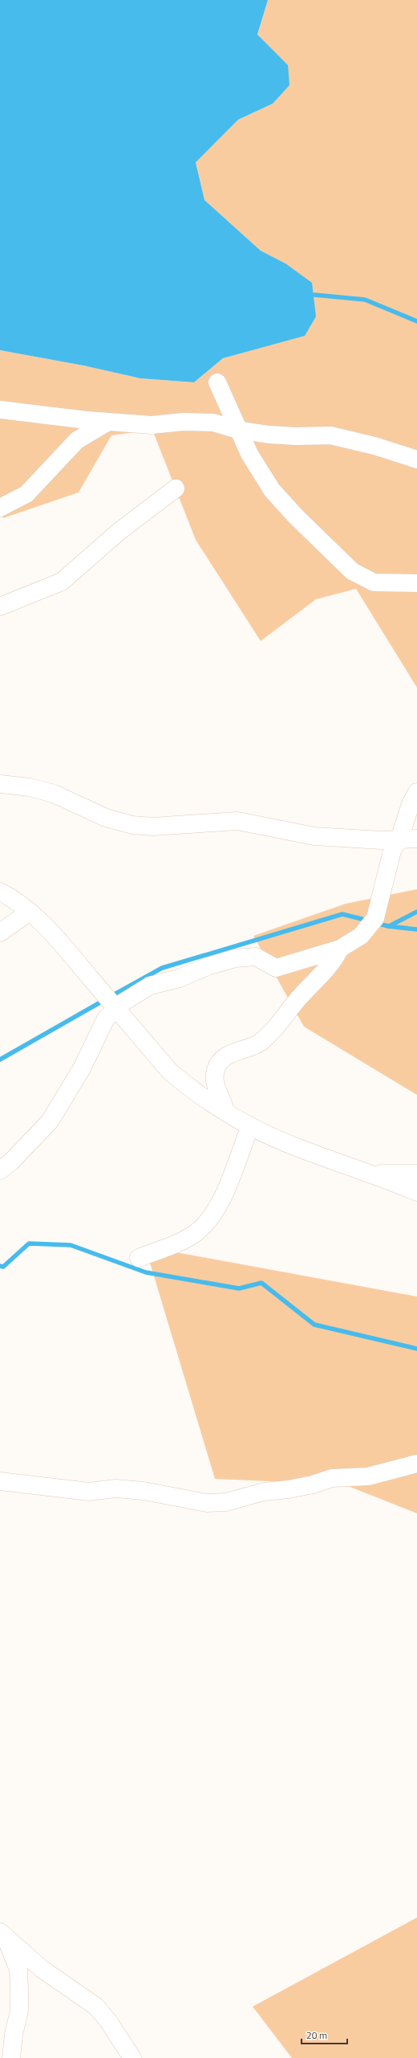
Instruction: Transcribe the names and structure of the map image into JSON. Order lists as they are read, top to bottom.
{
  "scale_bar": "20 m"
}
